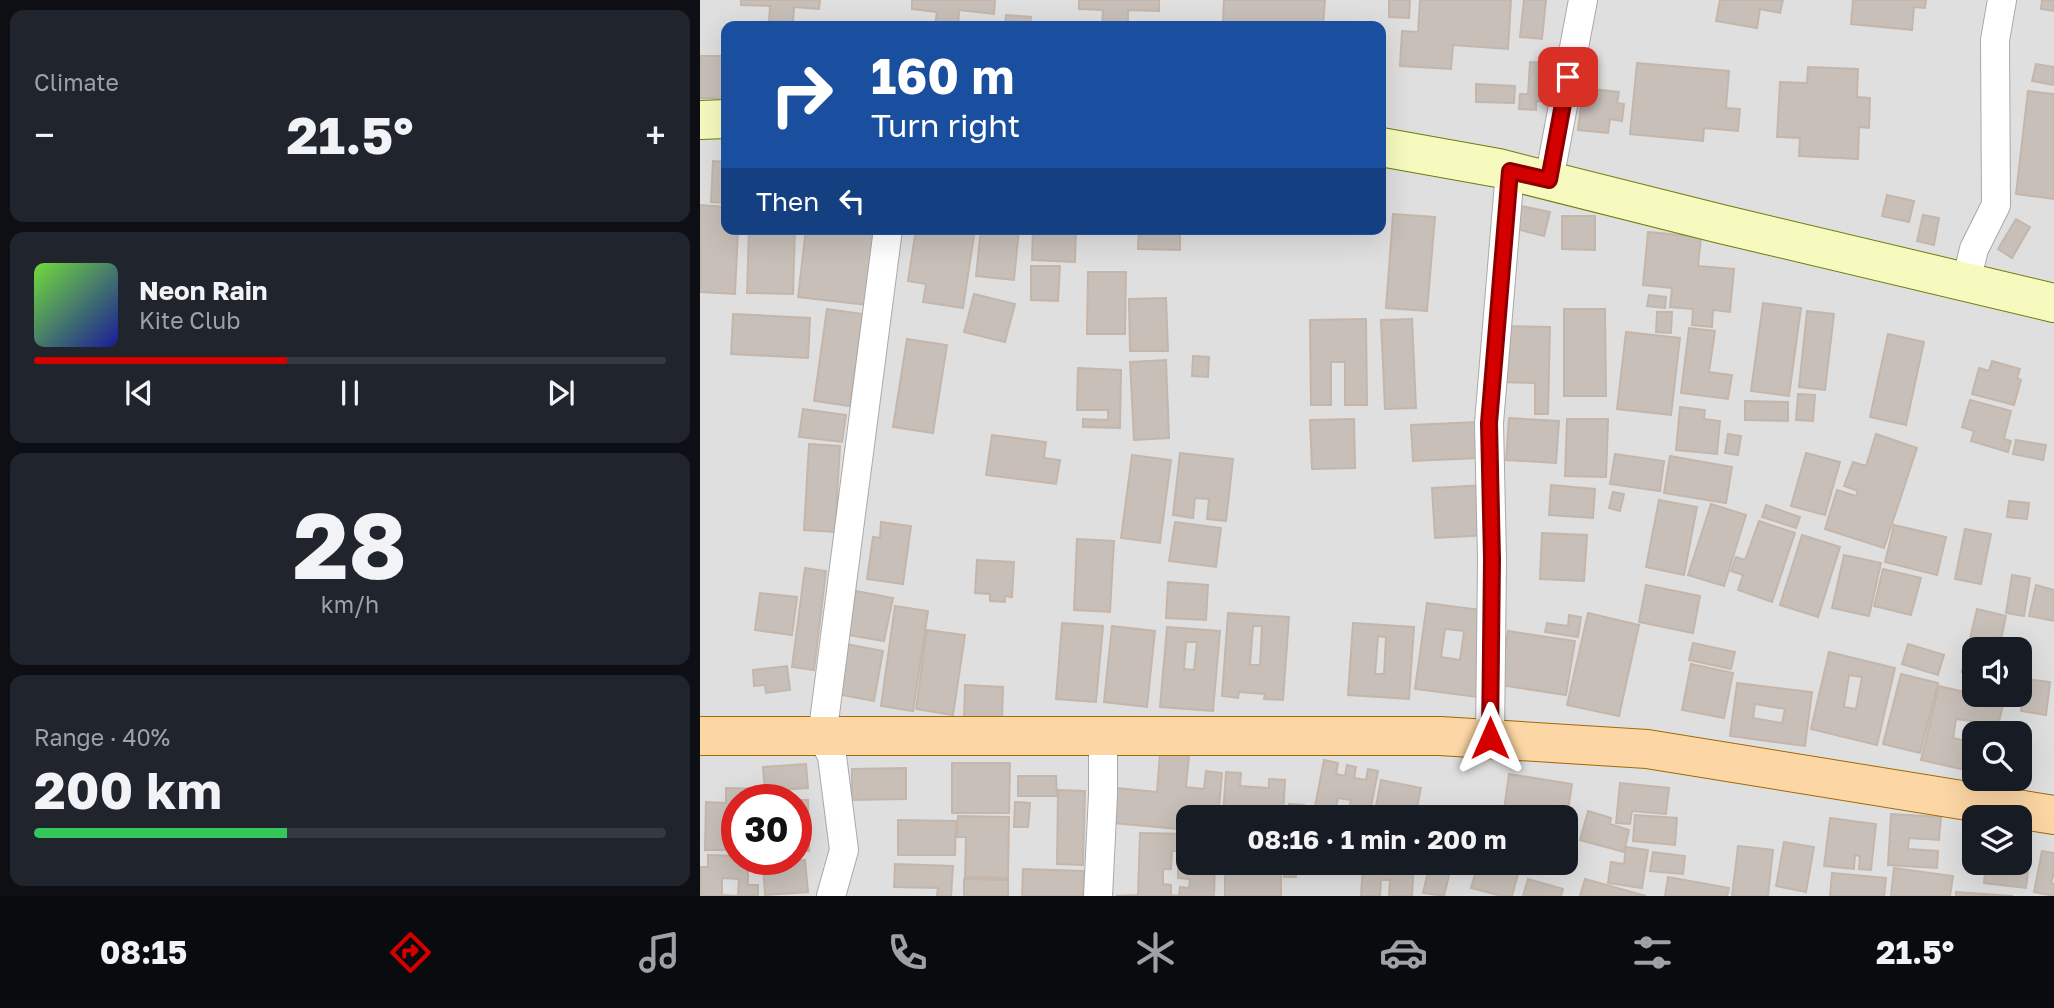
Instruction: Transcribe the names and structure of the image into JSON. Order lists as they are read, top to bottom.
{
  "page": {
    "tile": [
      "Climate",
      ["28", "km/h"],
      ["Range · 40%", "200 km"]
    ],
    "turn": ["160 m", "Turn right"],
    "heat": ["−", "21.5°", "+"],
    "then": "Then",
    "song": ["Neon Rain", "Kite Club"],
    "limit": "30",
    "trip": "08:16 · 1 min · 200 m",
    "tabs": ["08:15", "21.5°"]
  }
}
